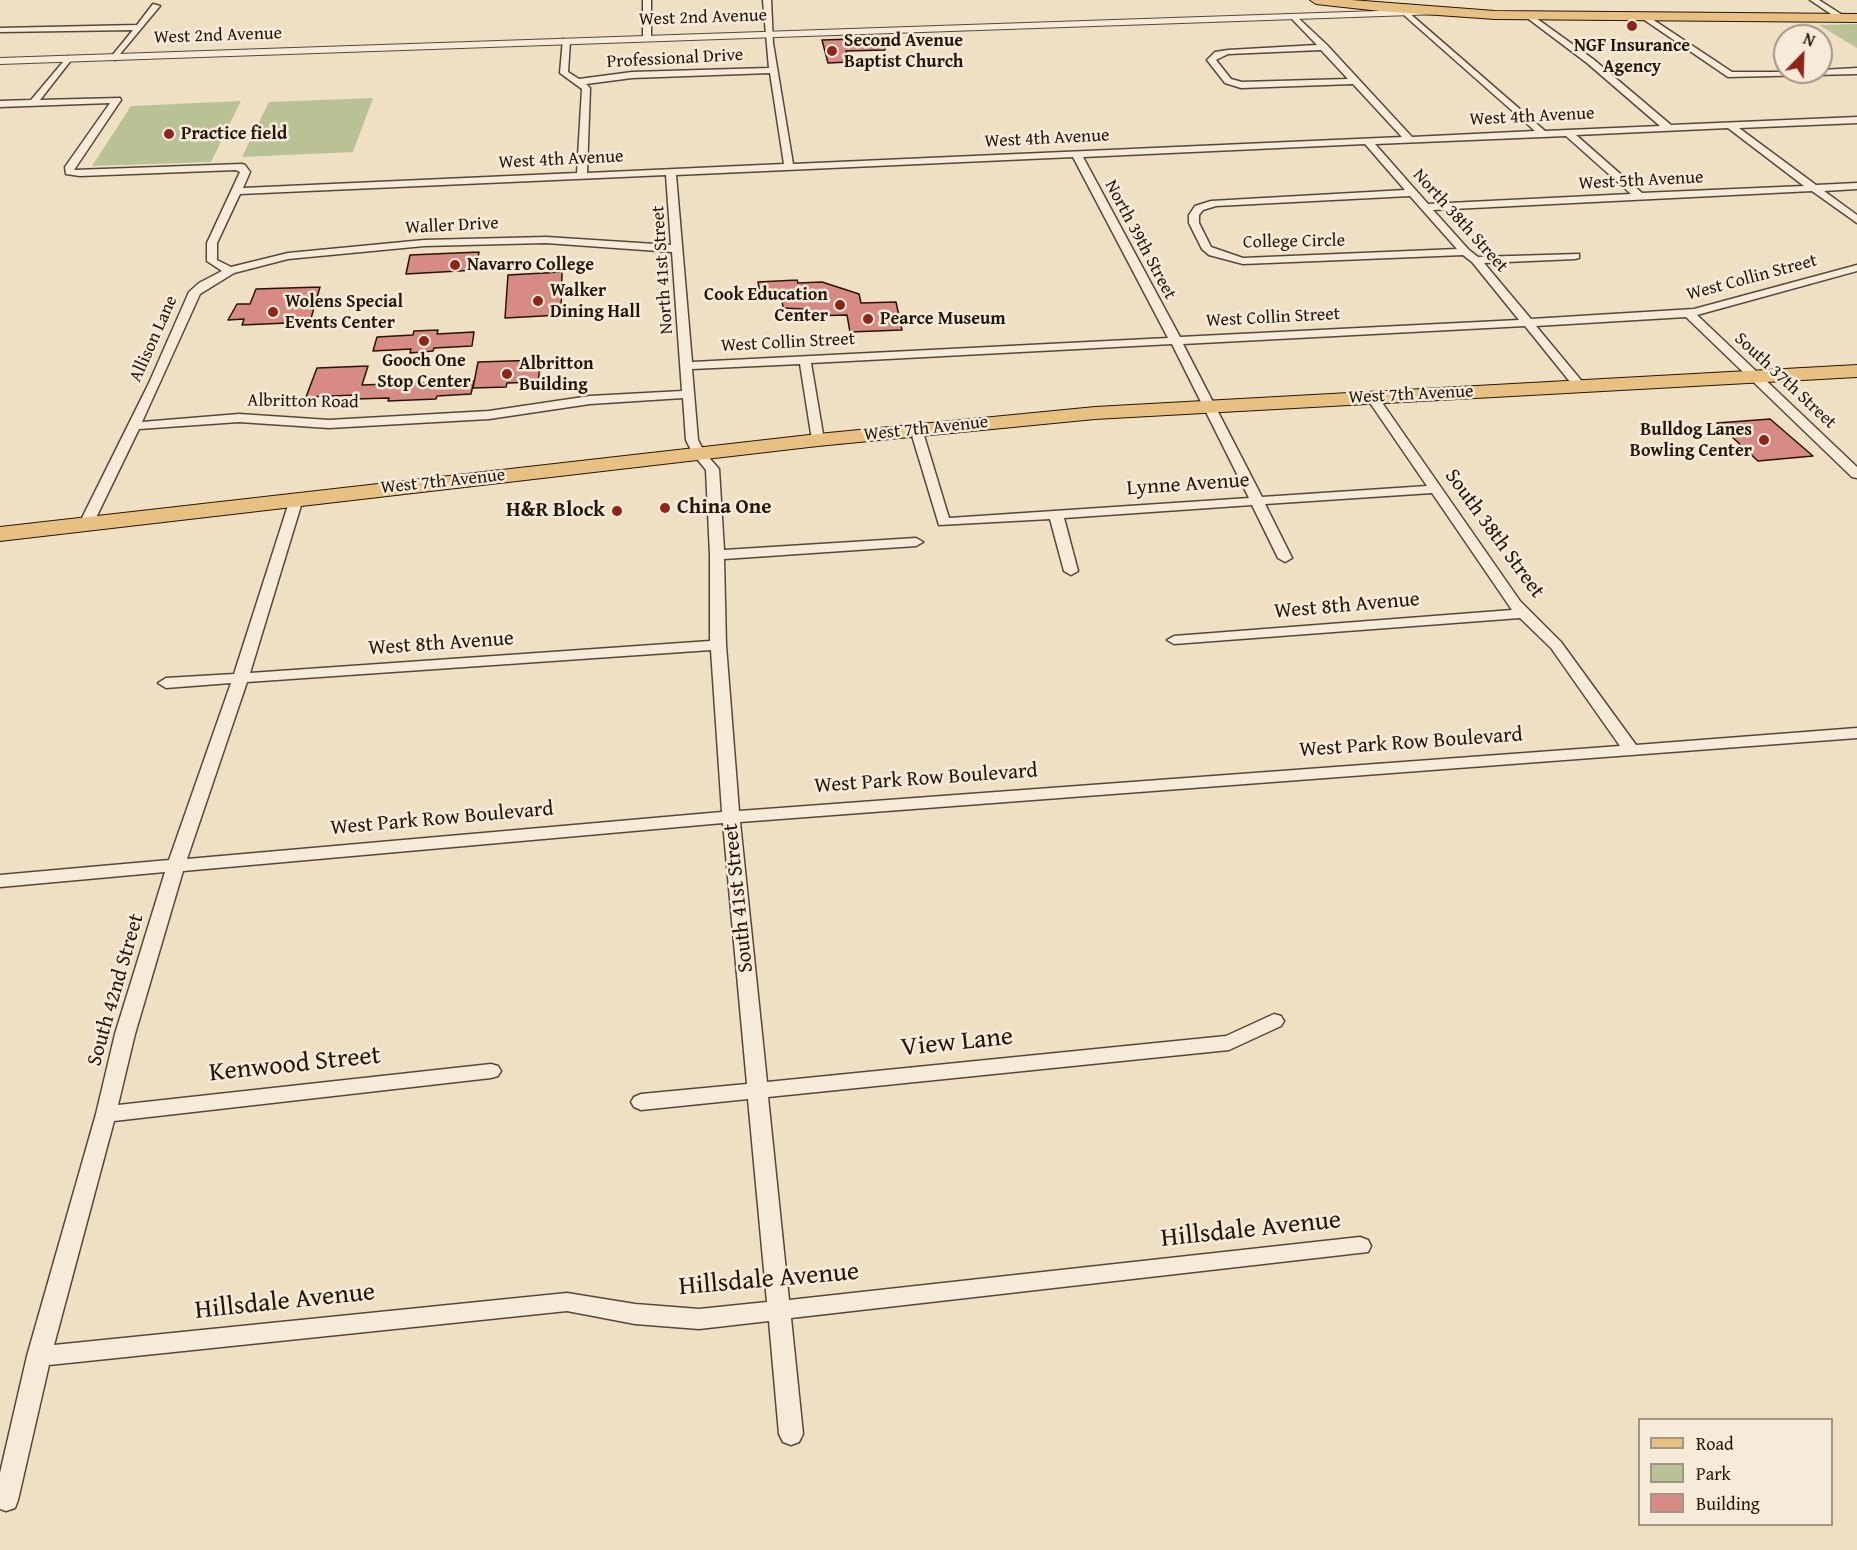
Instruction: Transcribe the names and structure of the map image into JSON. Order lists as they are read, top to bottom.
{
  "streets": {
    "main road": ["West 7th Avenue"],
    "street": [
      "West 2nd Avenue",
      "Professional Drive",
      "West 4th Avenue",
      "West 5th Avenue",
      "North 38th Street",
      "Waller Drive",
      "North 39th Street",
      "College Circle",
      "North 41st Street",
      "West Collin Street",
      "Allison Lane",
      "South 37th Street",
      "Albritton Road",
      "Lynne Avenue",
      "South 38th Street",
      "West 8th Avenue",
      "West Park Row Boulevard",
      "South 41st Street",
      "South 42nd Street",
      "View Lane",
      "Kenwood Street",
      "Hillsdale Avenue"
    ]
  },
  "crossings": [
    ["West 2nd Avenue", "North 38th Street"],
    ["West 4th Avenue", "North 38th Street"],
    ["West 4th Avenue", "North 39th Street"],
    ["West 4th Avenue", "North 41st Street"],
    ["West 5th Avenue", "North 38th Street"],
    ["North 38th Street", "College Circle"],
    ["North 38th Street", "West Collin Street"],
    ["Waller Drive", "North 41st Street"],
    ["Waller Drive", "Allison Lane"],
    ["North 39th Street", "West Collin Street"],
    ["North 39th Street", "West 7th Avenue"],
    ["North 39th Street", "Lynne Avenue"],
    ["North 41st Street", "West Collin Street"],
    ["North 41st Street", "South 41st Street"],
    ["West Collin Street", "South 37th Street"],
    ["West Collin Street", "South 41st Street"],
    ["Allison Lane", "West 7th Avenue"],
    ["Allison Lane", "Albritton Road"],
    ["South 37th Street", "West 7th Avenue"],
    ["West 7th Avenue", "Lynne Avenue"],
    ["West 7th Avenue", "South 38th Street"],
    ["West 7th Avenue", "South 41st Street"],
    ["West 7th Avenue", "South 42nd Street"],
    ["Albritton Road", "South 41st Street"],
    ["Lynne Avenue", "South 38th Street"],
    ["South 38th Street", "West 8th Avenue"],
    ["South 38th Street", "West Park Row Boulevard"],
    ["West 8th Avenue", "South 41st Street"],
    ["West 8th Avenue", "South 42nd Street"],
    ["West Park Row Boulevard", "South 41st Street"],
    ["West Park Row Boulevard", "South 42nd Street"],
    ["South 41st Street", "View Lane"],
    ["South 41st Street", "Hillsdale Avenue"],
    ["South 42nd Street", "Kenwood Street"],
    ["South 42nd Street", "Hillsdale Avenue"]
  ],
  "places": [
    "NGF Insurance Agency",
    "Second Avenue Baptist Church",
    "Practice field",
    "Navarro College",
    "Walker Dining Hall",
    "Cook Education Center",
    "Wolens Special Events Center",
    "Pearce Museum",
    "Gooch One Stop Center",
    "Albritton Building",
    "Bulldog Lanes Bowling Center",
    "China One",
    "H&R Block"
  ],
  "legend": ["Road", "Park", "Building"],
  "north": "top right"
}
